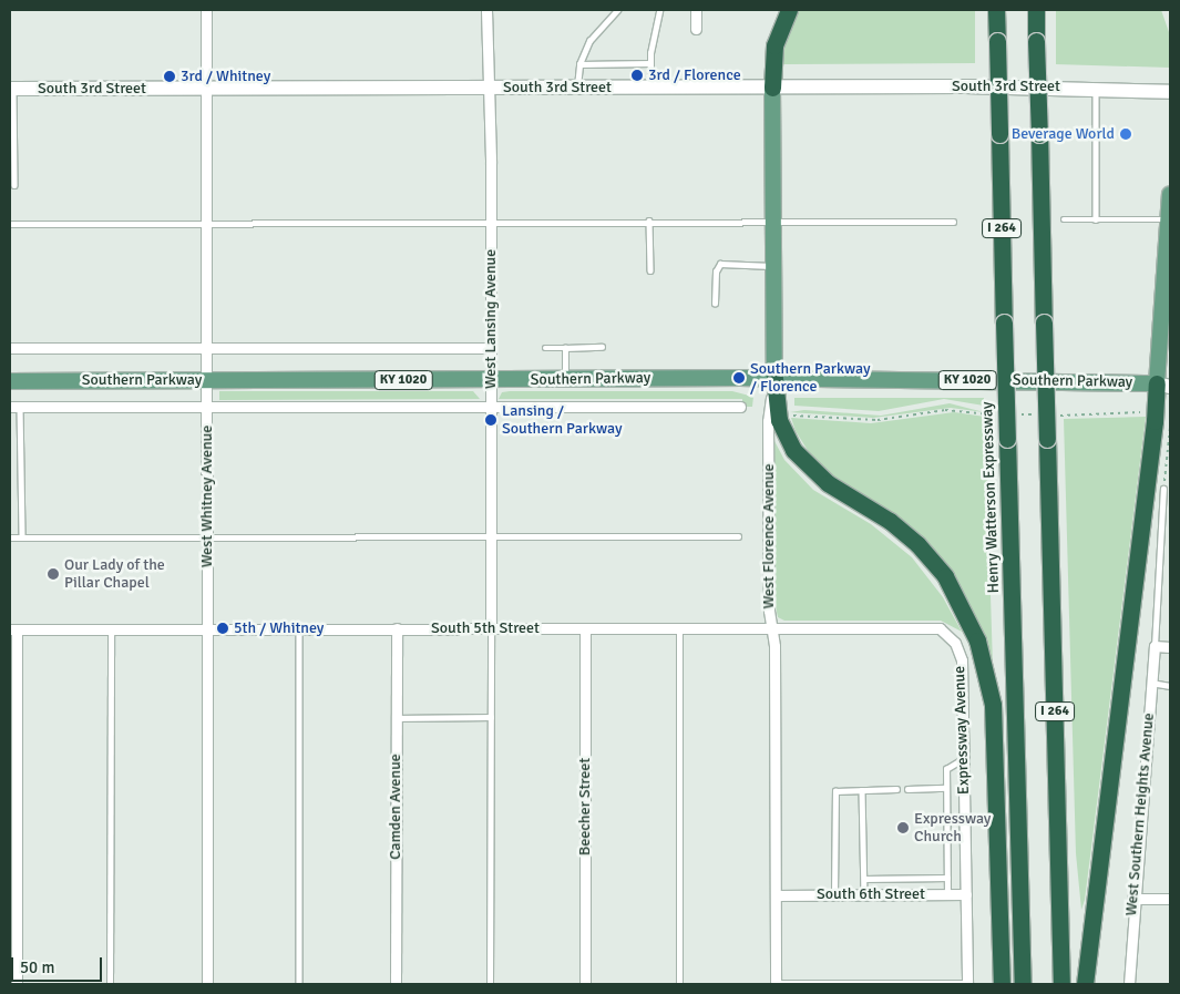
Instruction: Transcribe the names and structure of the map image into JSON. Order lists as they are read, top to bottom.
{
  "streets": {
    "highway": ["I 264", "Henry Watterson Expressway"],
    "main road": [
      "South 3rd Street",
      "Southern Parkway",
      "KY 1020",
      "West Florence Avenue"
    ],
    "street": [
      "West Lansing Avenue",
      "West Whitney Avenue",
      "South 5th Street",
      "Expressway Avenue",
      "Camden Avenue",
      "Beecher Street",
      "West Southern Heights Avenue",
      "South 6th Street"
    ]
  },
  "crossings": [
    ["South 3rd Street", "West Lansing Avenue"],
    ["South 3rd Street", "West Whitney Avenue"],
    ["South 3rd Street", "West Florence Avenue"],
    ["West Lansing Avenue", "Southern Parkway"],
    ["West Lansing Avenue", "South 5th Street"],
    ["Southern Parkway", "West Whitney Avenue"],
    ["Southern Parkway", "West Florence Avenue"],
    ["West Whitney Avenue", "South 5th Street"],
    ["West Florence Avenue", "South 5th Street"],
    ["West Florence Avenue", "South 6th Street"],
    ["South 5th Street", "Expressway Avenue"],
    ["South 5th Street", "Camden Avenue"],
    ["South 5th Street", "Beecher Street"],
    ["Expressway Avenue", "South 6th Street"]
  ],
  "places": [
    "3rd / Florence",
    "3rd / Whitney",
    "Beverage World",
    "Southern Parkway / Florence",
    "Lansing / Southern Parkway",
    "Our Lady of the Pillar Chapel",
    "5th / Whitney",
    "Expressway Church"
  ],
  "scale_bar": "50 m"
}
